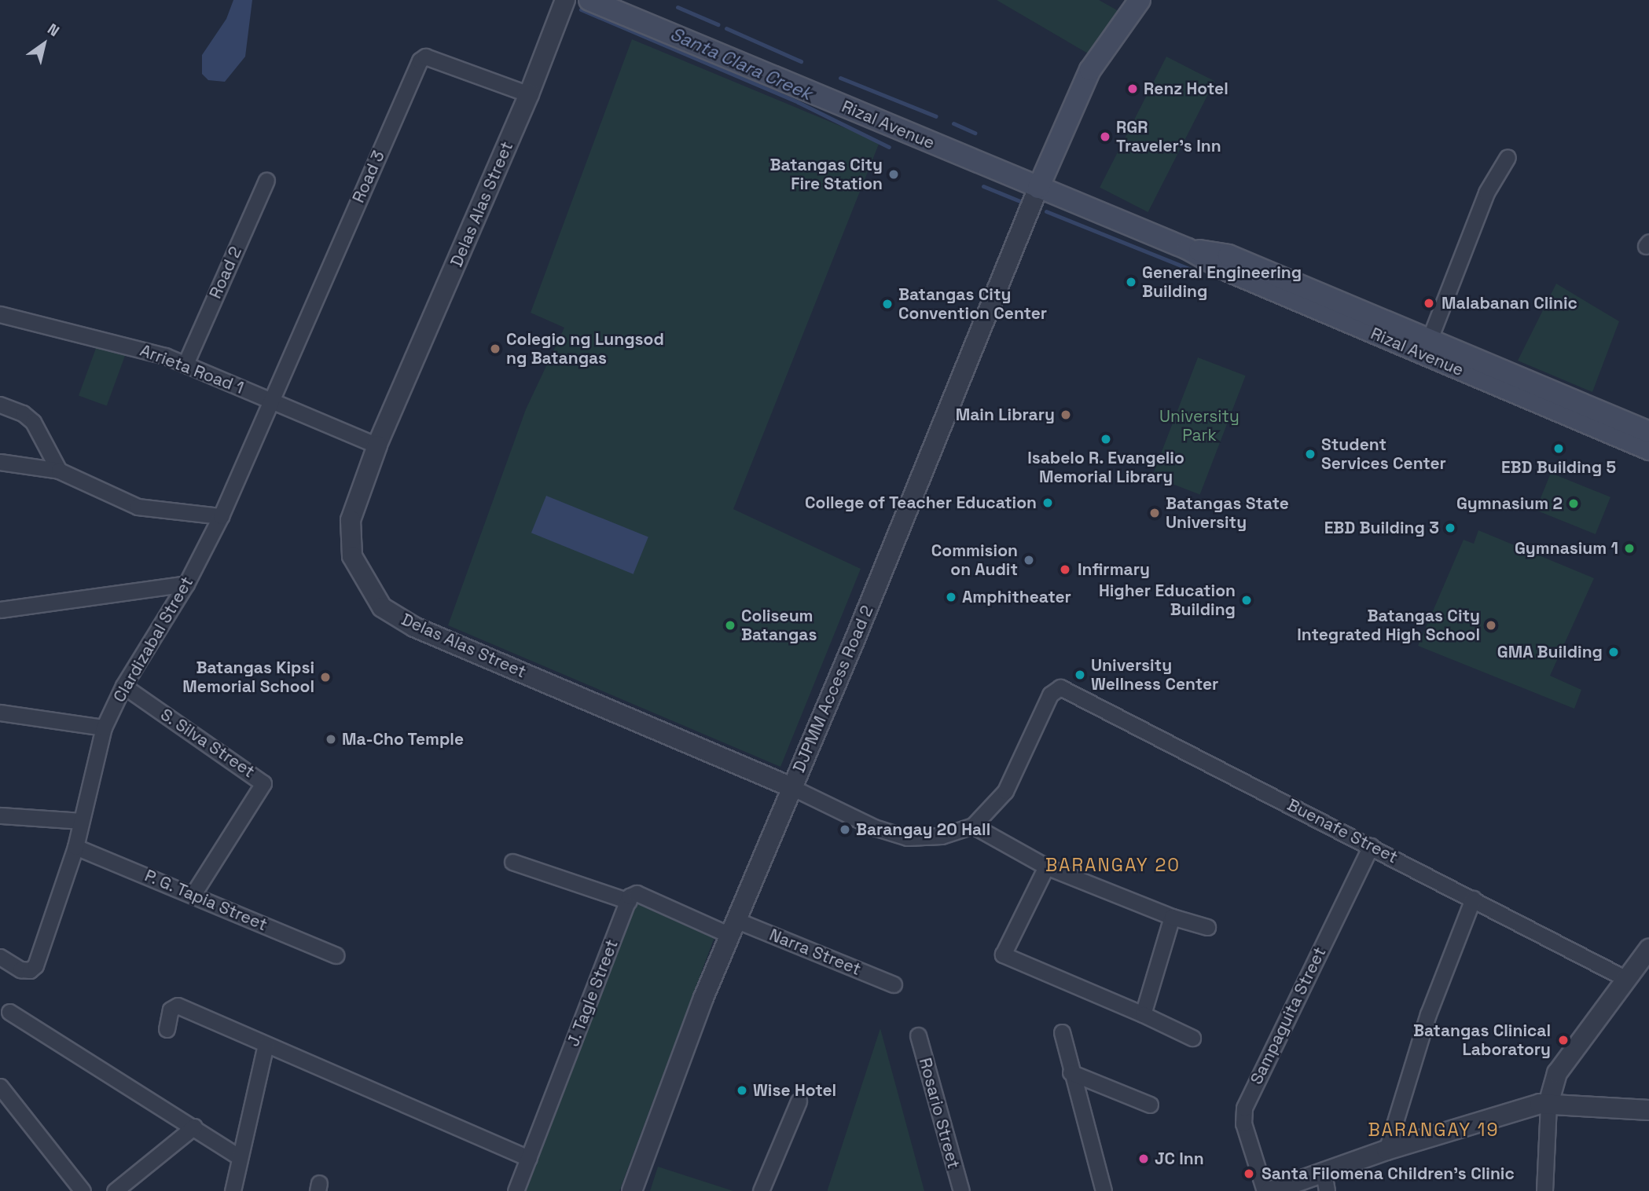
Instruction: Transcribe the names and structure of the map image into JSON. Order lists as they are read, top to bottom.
{
  "streets": {
    "main road": ["Rizal Avenue"],
    "street": [
      "Road 3",
      "Delas Alas Street",
      "Road 2",
      "Arrieta Road 1",
      "Clardizabal Street",
      "DJPMM Access Road 2",
      "S. Silva Street",
      "Buenafe Street",
      "P. G. Tapia Street",
      "Narra Street",
      "J. Tagle Street",
      "Sampaguita Street",
      "Rosario Street"
    ]
  },
  "crossings": [
    ["Rizal Avenue", "DJPMM Access Road 2"],
    ["Road 3", "Delas Alas Street"],
    ["Road 3", "Arrieta Road 1"],
    ["Road 3", "Clardizabal Street"],
    ["Delas Alas Street", "Arrieta Road 1"],
    ["Delas Alas Street", "DJPMM Access Road 2"],
    ["Delas Alas Street", "Buenafe Street"],
    ["Road 2", "Arrieta Road 1"],
    ["Arrieta Road 1", "Clardizabal Street"],
    ["Clardizabal Street", "S. Silva Street"],
    ["Clardizabal Street", "P. G. Tapia Street"],
    ["DJPMM Access Road 2", "Narra Street"],
    ["S. Silva Street", "P. G. Tapia Street"],
    ["Buenafe Street", "Sampaguita Street"]
  ],
  "districts": ["BARANGAY 20", "BARANGAY 19"],
  "water": ["Santa Clara Creek"],
  "parks": ["University Park"],
  "places": [
    "Renz Hotel",
    "RGR Traveler's Inn",
    "Batangas City Fire Station",
    "General Engineering Building",
    "Malabanan Clinic",
    "Batangas City Convention Center",
    "Colegio ng Lungsod ng Batangas",
    "Main Library",
    "Isabelo R. Evangelio Memorial Library",
    "EBD Building 5",
    "Student Services Center",
    "College of Teacher Education",
    "Gymnasium 2",
    "Batangas State University",
    "EBD Building 3",
    "Gymnasium 1",
    "Commision on Audit",
    "Infirmary",
    "Amphitheater",
    "Higher Education Building",
    "Coliseum Batangas",
    "Batangas City Integrated High School",
    "GMA Building",
    "University Wellness Center",
    "Batangas Kipsi Memorial School",
    "Ma-Cho Temple",
    "Barangay 20 Hall",
    "Batangas Clinical Laboratory",
    "Wise Hotel",
    "JC Inn",
    "Santa Filomena Children's Clinic"
  ],
  "north": "top right"
}
